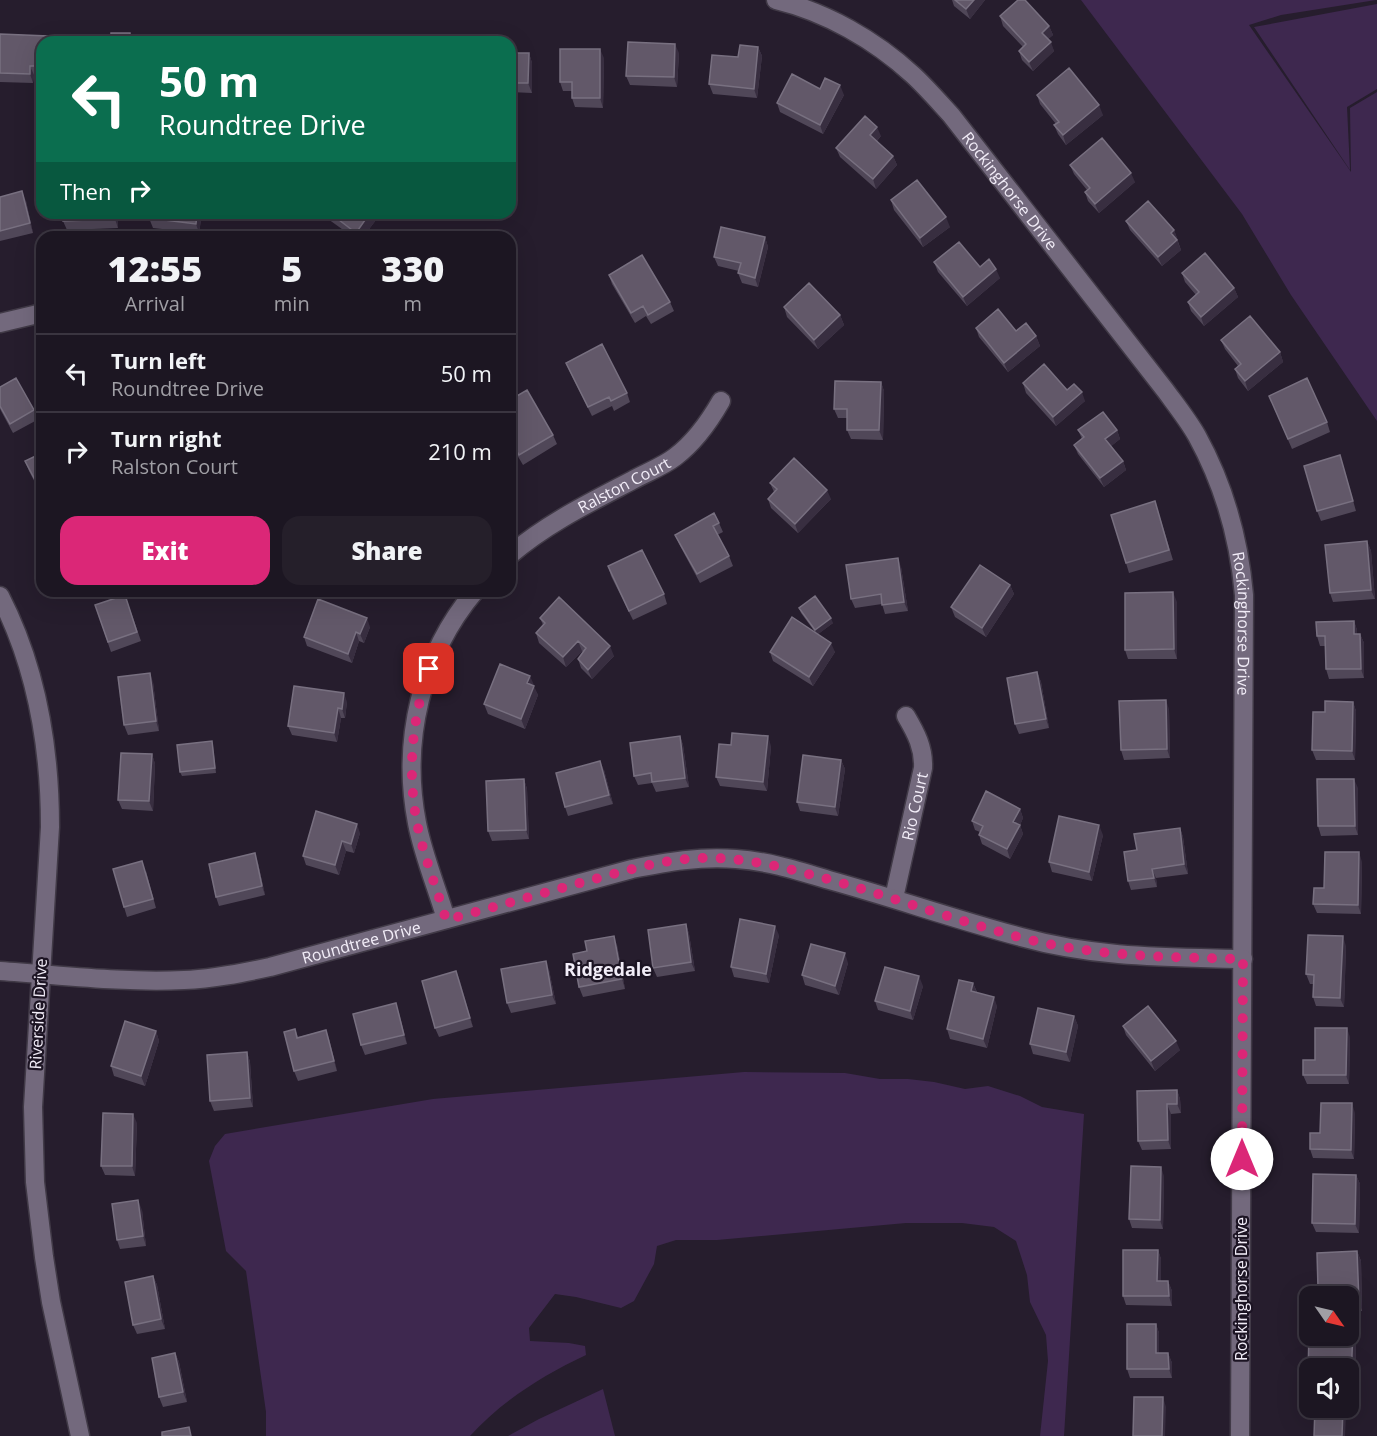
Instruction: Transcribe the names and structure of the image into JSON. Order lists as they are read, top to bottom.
{
  "streets": {
    "street": [
      "Rockinghorse Drive",
      "Ralston Court",
      "Rio Court",
      "Roundtree Drive",
      "Riverside Drive"
    ]
  },
  "crossings": [
    ["Rockinghorse Drive", "Roundtree Drive"],
    ["Rio Court", "Roundtree Drive"],
    ["Roundtree Drive", "Riverside Drive"]
  ],
  "districts": ["Ridgedale"],
  "north": "bottom right",
  "page": {
    "turn": ["50 m", "Roundtree Drive"],
    "then": "Then",
    "eta": [
      "12:55",
      "Arrival",
      "5",
      "min",
      "330",
      "m"
    ],
    "list": [
      {
        "name": "Turn left",
        "note": "Roundtree Drive",
        "value": "50 m"
      },
      {
        "name": "Turn right",
        "note": "Ralston Court",
        "value": "210 m"
      }
    ],
    "buttons": ["Exit", "Share"]
  }
}
